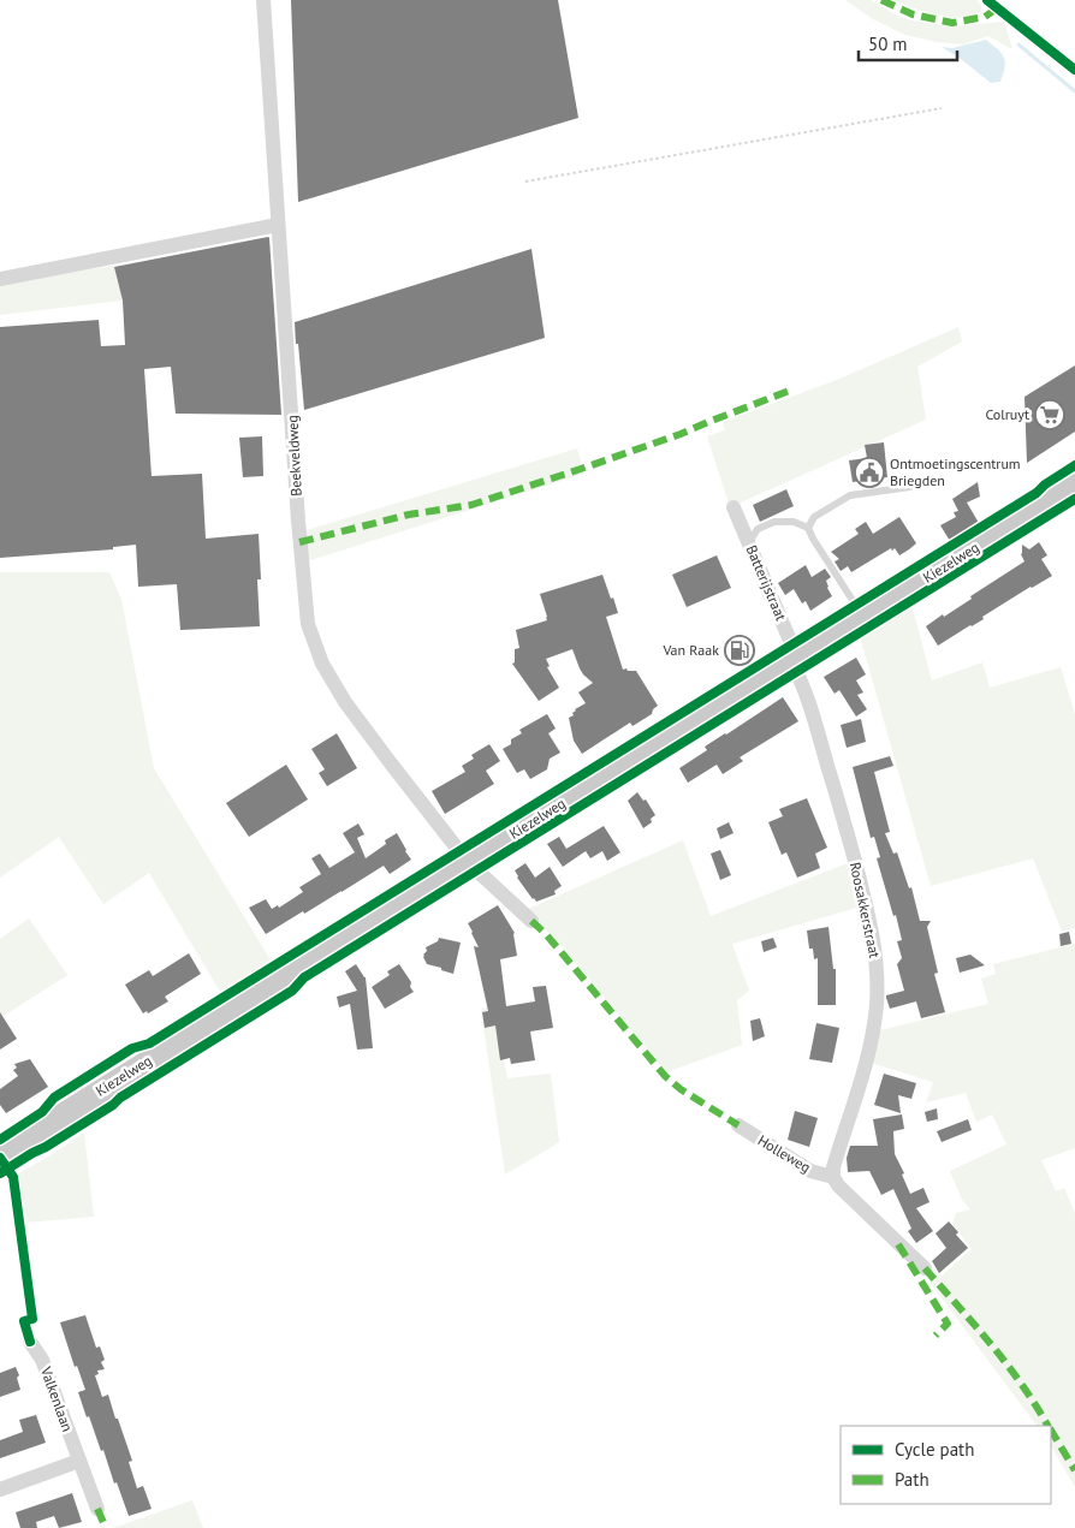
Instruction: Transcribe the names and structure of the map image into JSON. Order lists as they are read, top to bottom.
{
  "streets": {
    "main road": ["Kiezelweg"],
    "street": [
      "Beekveldweg",
      "Batterijstraat",
      "Roosakkerstraat",
      "Holleweg",
      "Valkenlaan"
    ]
  },
  "crossings": [
    ["Beekveldweg", "Kiezelweg"],
    ["Kiezelweg", "Batterijstraat"],
    ["Kiezelweg", "Roosakkerstraat"],
    ["Batterijstraat", "Roosakkerstraat"],
    ["Roosakkerstraat", "Holleweg"]
  ],
  "places": {
    "supermarket": ["Colruyt"],
    "public building": ["Ontmoetingscentrum Briegden"],
    "fuel station": ["Van Raak"]
  },
  "legend": ["Cycle path", "Path"],
  "scale_bar": "50 m"
}
